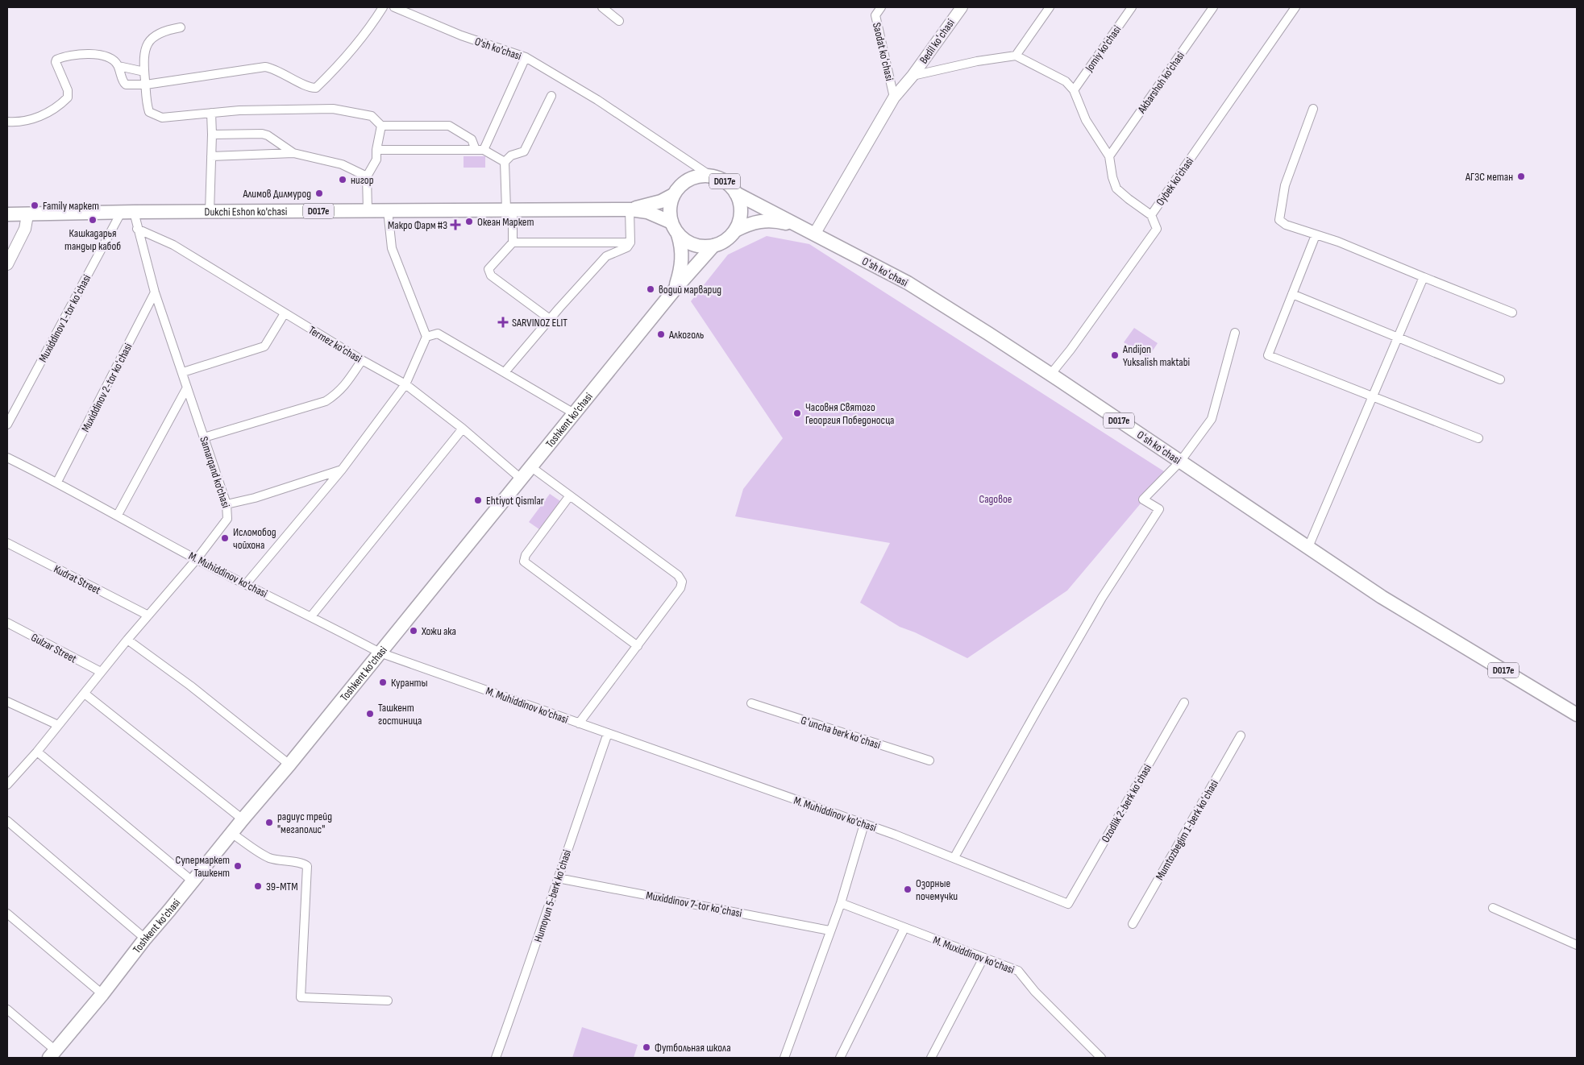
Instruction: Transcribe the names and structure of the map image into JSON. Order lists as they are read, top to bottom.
{
  "streets": {
    "main road": [
      "D017e",
      "Dukchi Eshon ko'chasi",
      "Oʻsh koʻchasi",
      "Toshkent ko'chasi"
    ],
    "street": [
      "Bedil koʻchasi",
      "O'sh ko'chasi",
      "Jomiy ko'chasi",
      "Saodat koʻchasi",
      "Akbarshoh ko'chasi",
      "Oybek ko'chasi",
      "Muxiddinov 1-tor koʻchasi",
      "Termez ko'chasi",
      "Muxiddinov 2-tor koʻchasi",
      "Samarqand ko‘chasi",
      "M. Muhiddinov ko'chasi",
      "Kudrat Street",
      "Gulzar Street",
      "Gʻuncha berk koʻchasi",
      "Ozodlik 2-berk koʻchasi",
      "Mumtozbegim 1-berk koʻchasi",
      "Humoyun 5-berk koʻchasi",
      "Muxiddinov 7-tor koʻchasi",
      "M. Muxiddinov ko'chasi"
    ]
  },
  "crossings": [
    ["Bedil koʻchasi", "Saodat koʻchasi"],
    ["Bedil koʻchasi", "Oʻsh koʻchasi"],
    ["O'sh ko'chasi", "D017e"],
    ["O'sh ko'chasi", "Toshkent ko'chasi"],
    ["D017e", "Dukchi Eshon ko'chasi"],
    ["D017e", "Oʻsh koʻchasi"],
    ["D017e", "Toshkent ko'chasi"],
    ["Oybek ko'chasi", "Oʻsh koʻchasi"],
    ["Dukchi Eshon ko'chasi", "Muxiddinov 1-tor koʻchasi"],
    ["Dukchi Eshon ko'chasi", "Samarqand ko‘chasi"],
    ["Muxiddinov 1-tor koʻchasi", "Samarqand ko‘chasi"],
    ["Termez ko'chasi", "Toshkent ko'chasi"],
    ["Termez ko'chasi", "Samarqand ko‘chasi"],
    ["Muxiddinov 2-tor koʻchasi", "Samarqand ko‘chasi"],
    ["Muxiddinov 2-tor koʻchasi", "M. Muhiddinov ko'chasi"],
    ["Toshkent ko'chasi", "M. Muhiddinov ko'chasi"],
    ["Samarqand ko‘chasi", "M. Muhiddinov ko'chasi"],
    ["Samarqand ko‘chasi", "Kudrat Street"],
    ["Samarqand ko‘chasi", "Gulzar Street"],
    ["M. Muhiddinov ko'chasi", "Ozodlik 2-berk koʻchasi"],
    ["M. Muhiddinov ko'chasi", "Humoyun 5-berk koʻchasi"],
    ["Humoyun 5-berk koʻchasi", "Muxiddinov 7-tor koʻchasi"]
  ],
  "parks": ["Садовое"],
  "places": {
    "other": [
      "АГЗС метан",
      "нигор",
      "Алимов Дилмурод",
      "Family маркет",
      "Кашкадарья тандыр кабоб",
      "Океан Маркет",
      "водий марварид",
      "Алкоголь",
      "Andijon Yuksalish maktabi",
      "Часовня Святого Геооргия Победоносца",
      "Ehtiyot Qismlar",
      "Исломобод чойхона",
      "Хожи ака",
      "Куранты",
      "Ташкент гостиница",
      "радиус трейд \"мегаполис\"",
      "Супермаркет Ташкент",
      "39-MTM",
      "Озорные почемучки",
      "Футбольная школа"
    ],
    "health": ["Макро Фарм #3", "SARVINOZ ELIT"]
  }
}
